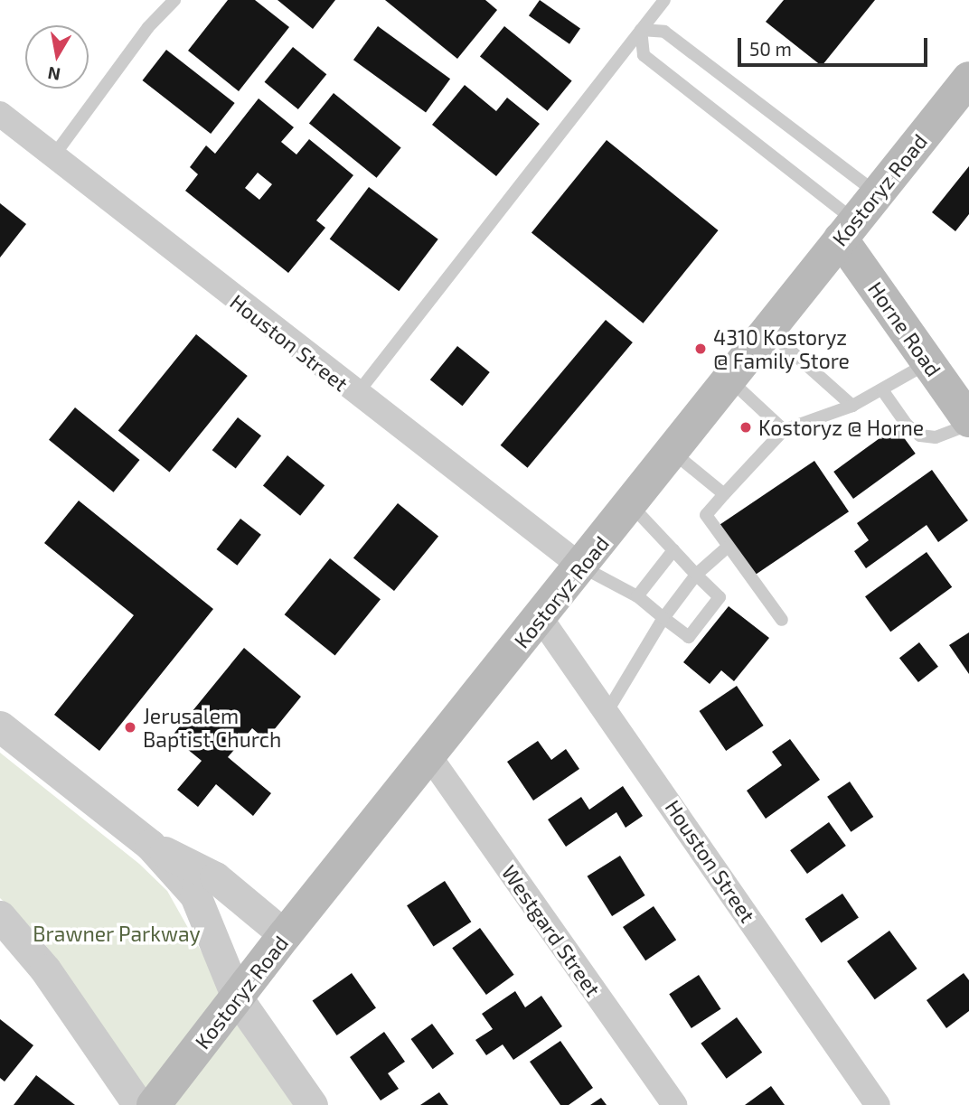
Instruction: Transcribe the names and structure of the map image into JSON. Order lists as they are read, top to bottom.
{
  "streets": {
    "main road": ["Kostoryz Road", "Horne Road"],
    "street": ["Houston Street", "Westgard Street"]
  },
  "crossings": [
    ["Kostoryz Road", "Horne Road"],
    ["Kostoryz Road", "Houston Street"],
    ["Kostoryz Road", "Westgard Street"]
  ],
  "parks": ["Brawner Parkway"],
  "places": ["4310 Kostoryz @ Family Store", "Kostoryz @ Horne", "Jerusalem Baptist Church"],
  "scale_bar": "50 m",
  "north": "bottom"
}
